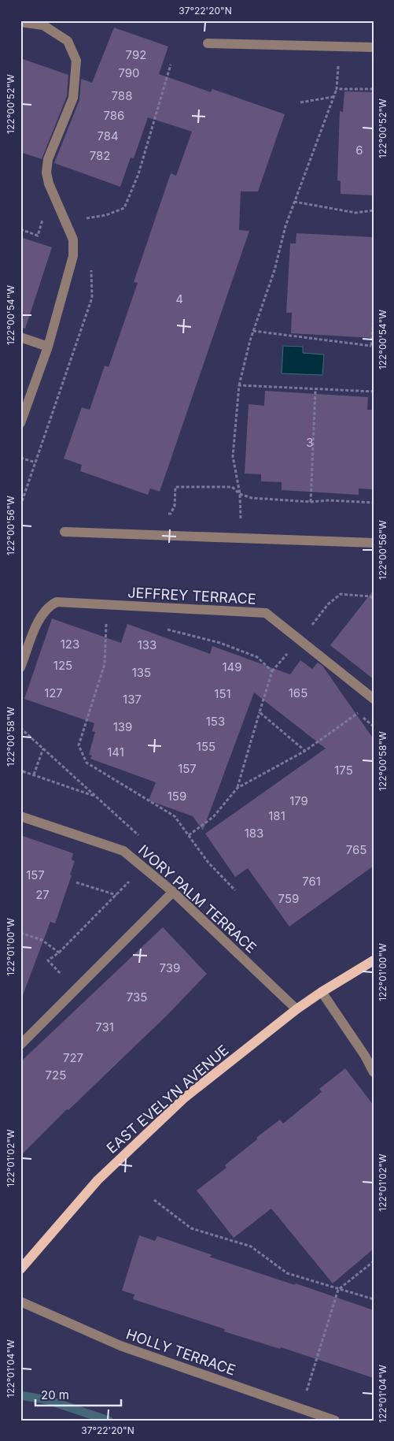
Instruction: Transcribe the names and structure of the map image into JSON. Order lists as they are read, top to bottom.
{
  "streets": {
    "main road": ["EAST EVELYN AVENUE"],
    "street": ["JEFFREY TERRACE", "IVORY PALM TERRACE", "HOLLY TERRACE"]
  },
  "crossings": [
    ["IVORY PALM TERRACE", "EAST EVELYN AVENUE"]
  ],
  "house_numbers": [
    "792",
    "790",
    "788",
    "786",
    "784",
    "6",
    "782",
    "4",
    "3",
    "123",
    "133",
    "125",
    "149",
    "135",
    "127",
    "165",
    "151",
    "137",
    "153",
    "139",
    "155",
    "141",
    "157",
    "175",
    "159",
    "179",
    "181",
    "183",
    "765",
    "157",
    "761",
    "27",
    "759",
    "739",
    "735",
    "731",
    "727",
    "725"
  ],
  "scale_bar": "20 m",
  "coordinates": [
    "37°22'20\"N",
    "122°00'52\"W",
    "122°00'54\"W",
    "122°00'56\"W",
    "122°00'58\"W",
    "122°01'00\"W",
    "122°01'02\"W",
    "122°01'04\"W"
  ]
}
